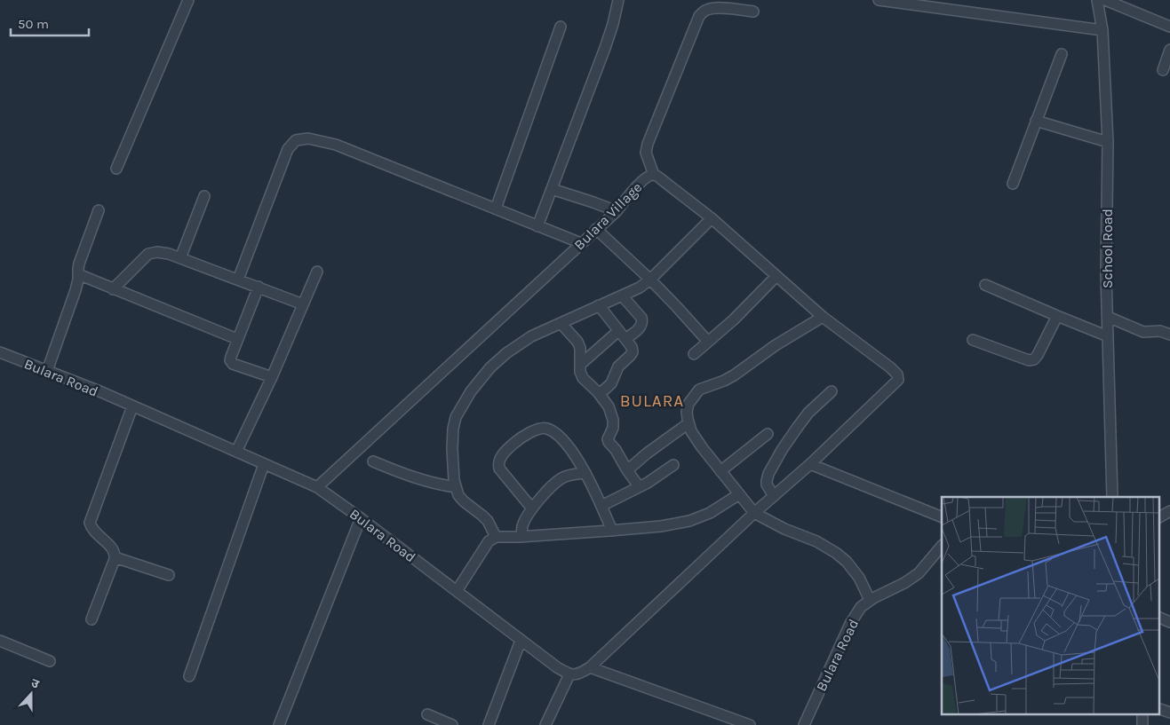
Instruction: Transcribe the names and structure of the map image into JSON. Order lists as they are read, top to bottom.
{
  "streets": {
    "street": ["Bulara Village", "School Road", "Bulara Road"]
  },
  "crossings": [
    ["Bulara Village", "Bulara Road"]
  ],
  "districts": ["BULARA"],
  "scale_bar": "50 m",
  "north": "top"
}
